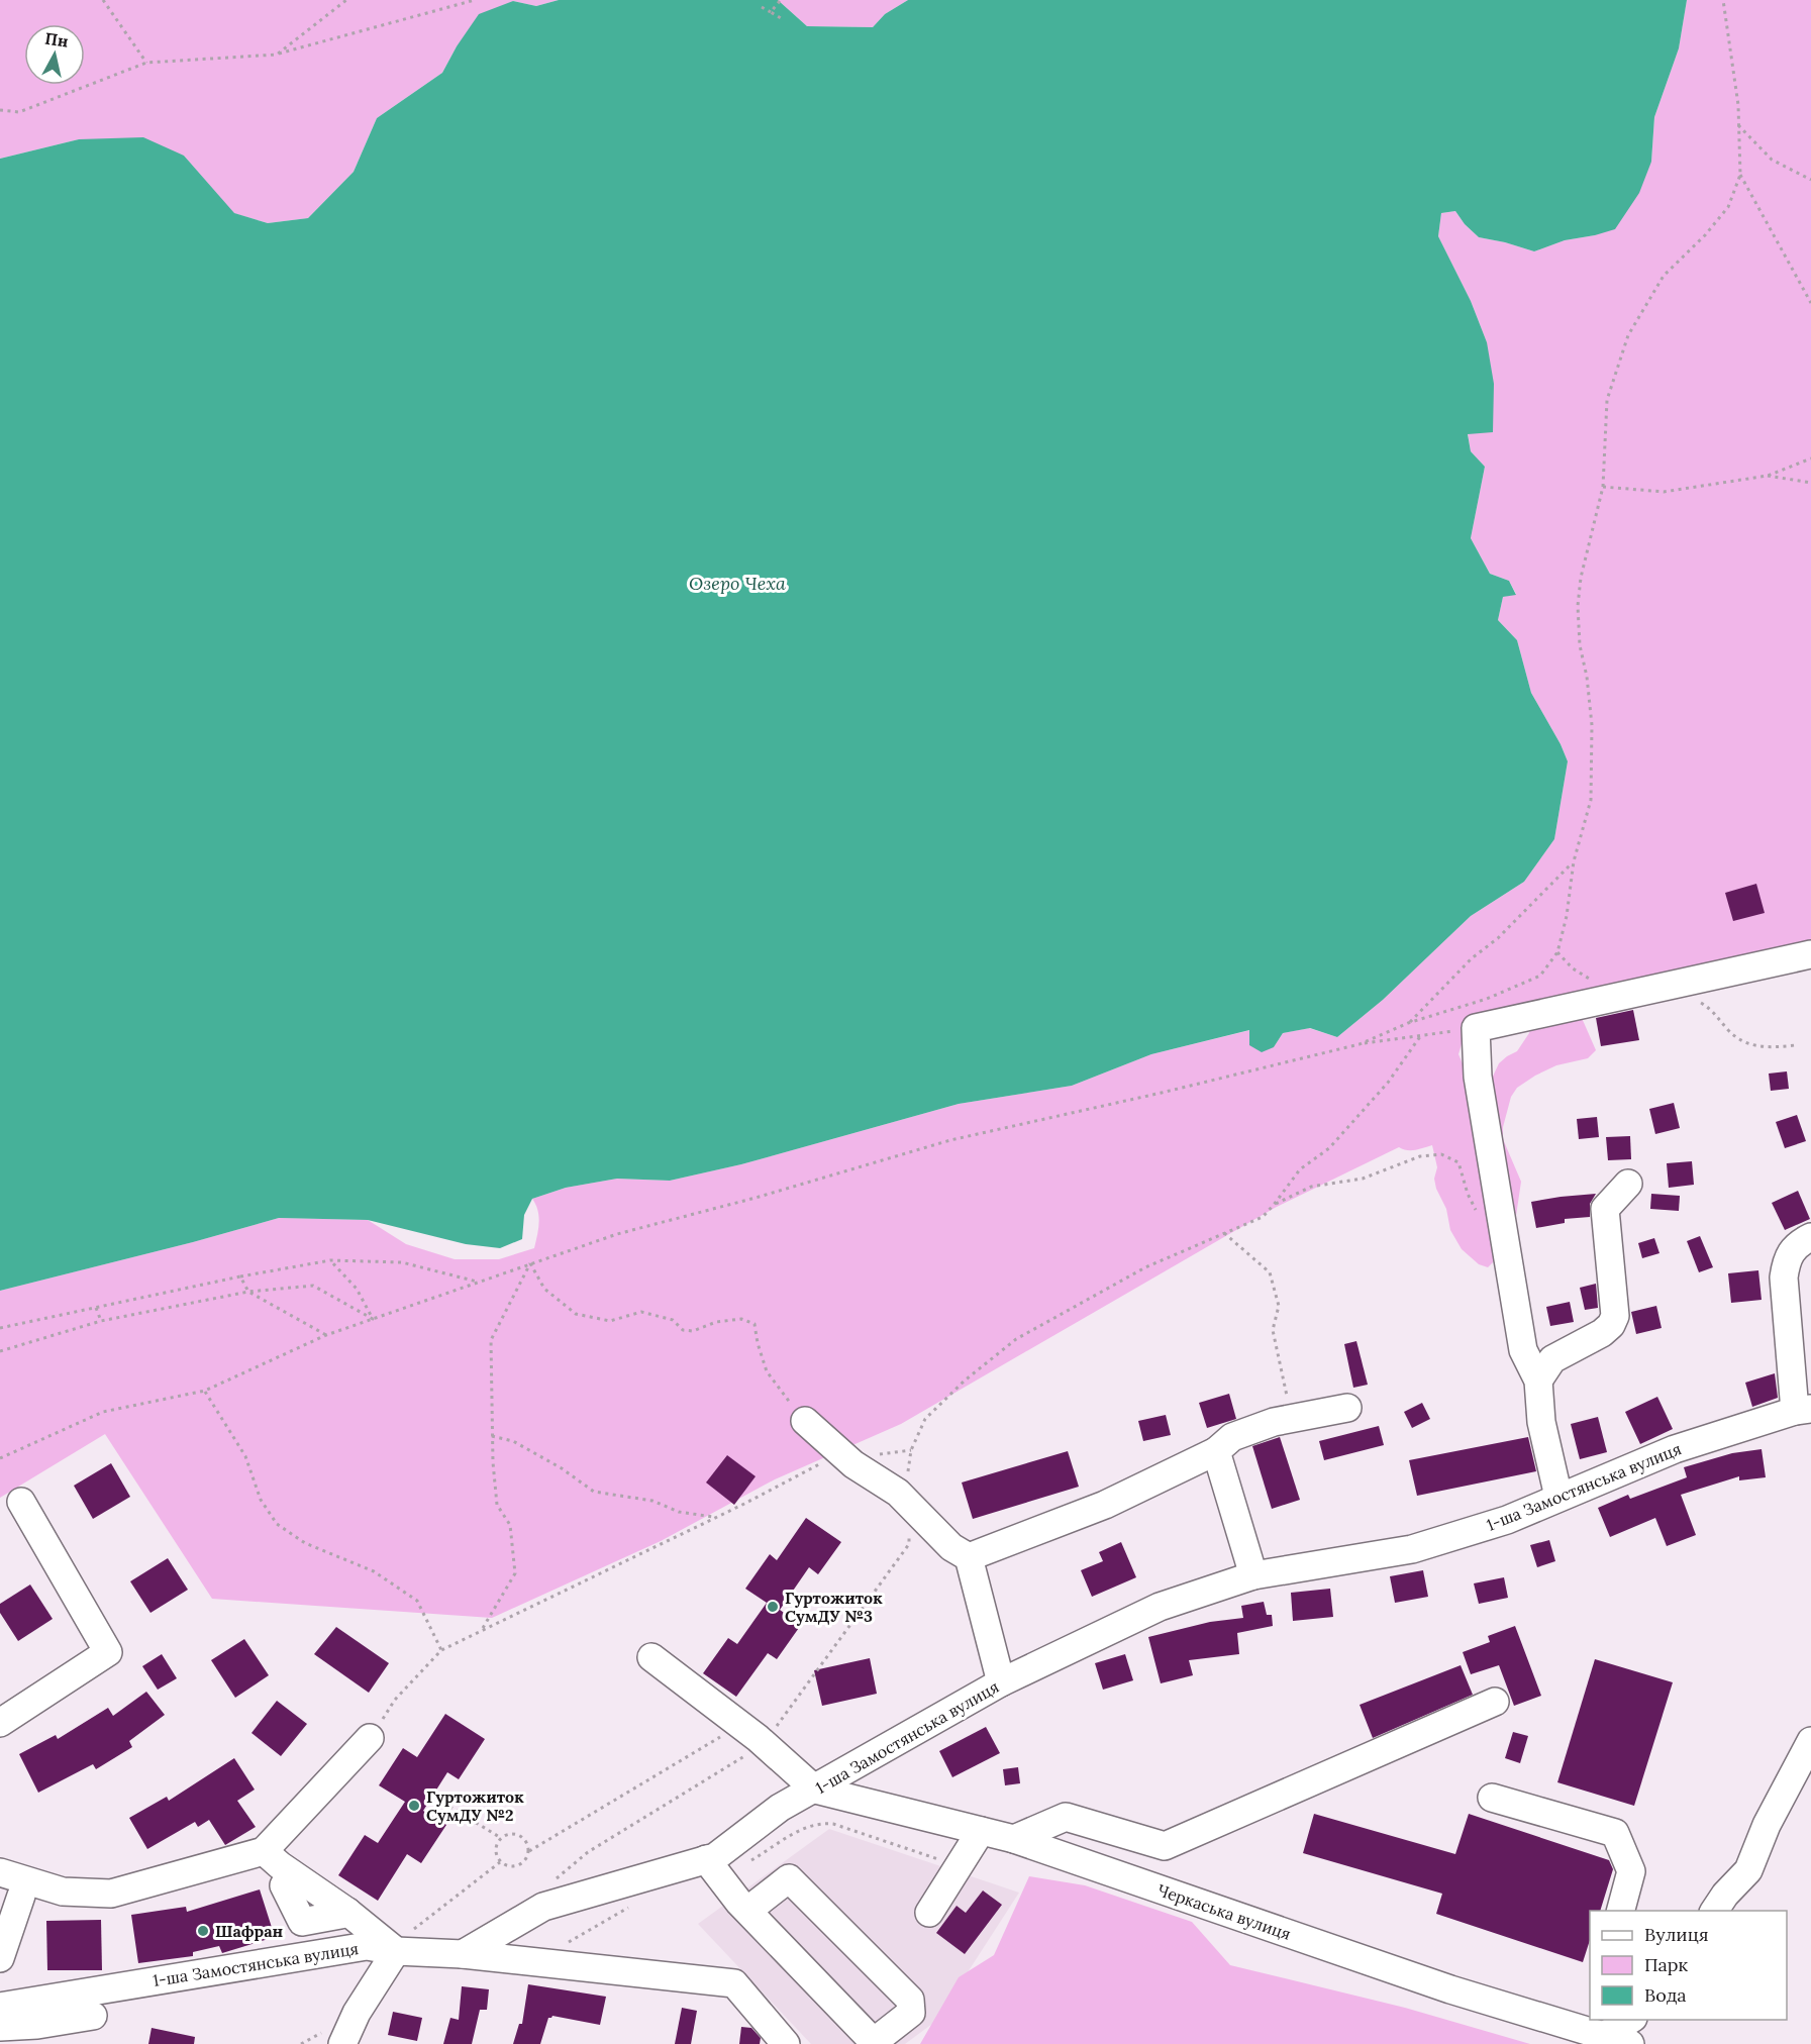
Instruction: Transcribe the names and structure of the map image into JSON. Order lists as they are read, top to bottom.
{
  "streets": {
    "street": ["1-ша Замостянська вулиця", "Черкаська вулиця"]
  },
  "crossings": [
    ["1-ша Замостянська вулиця", "Черкаська вулиця"]
  ],
  "water": ["Озеро Чеха"],
  "places": ["Гуртожиток СумДУ №3", "Гуртожиток СумДУ №2", "Шафран"],
  "legend": ["Вулиця", "Парк", "Вода"],
  "north": "top"
}
